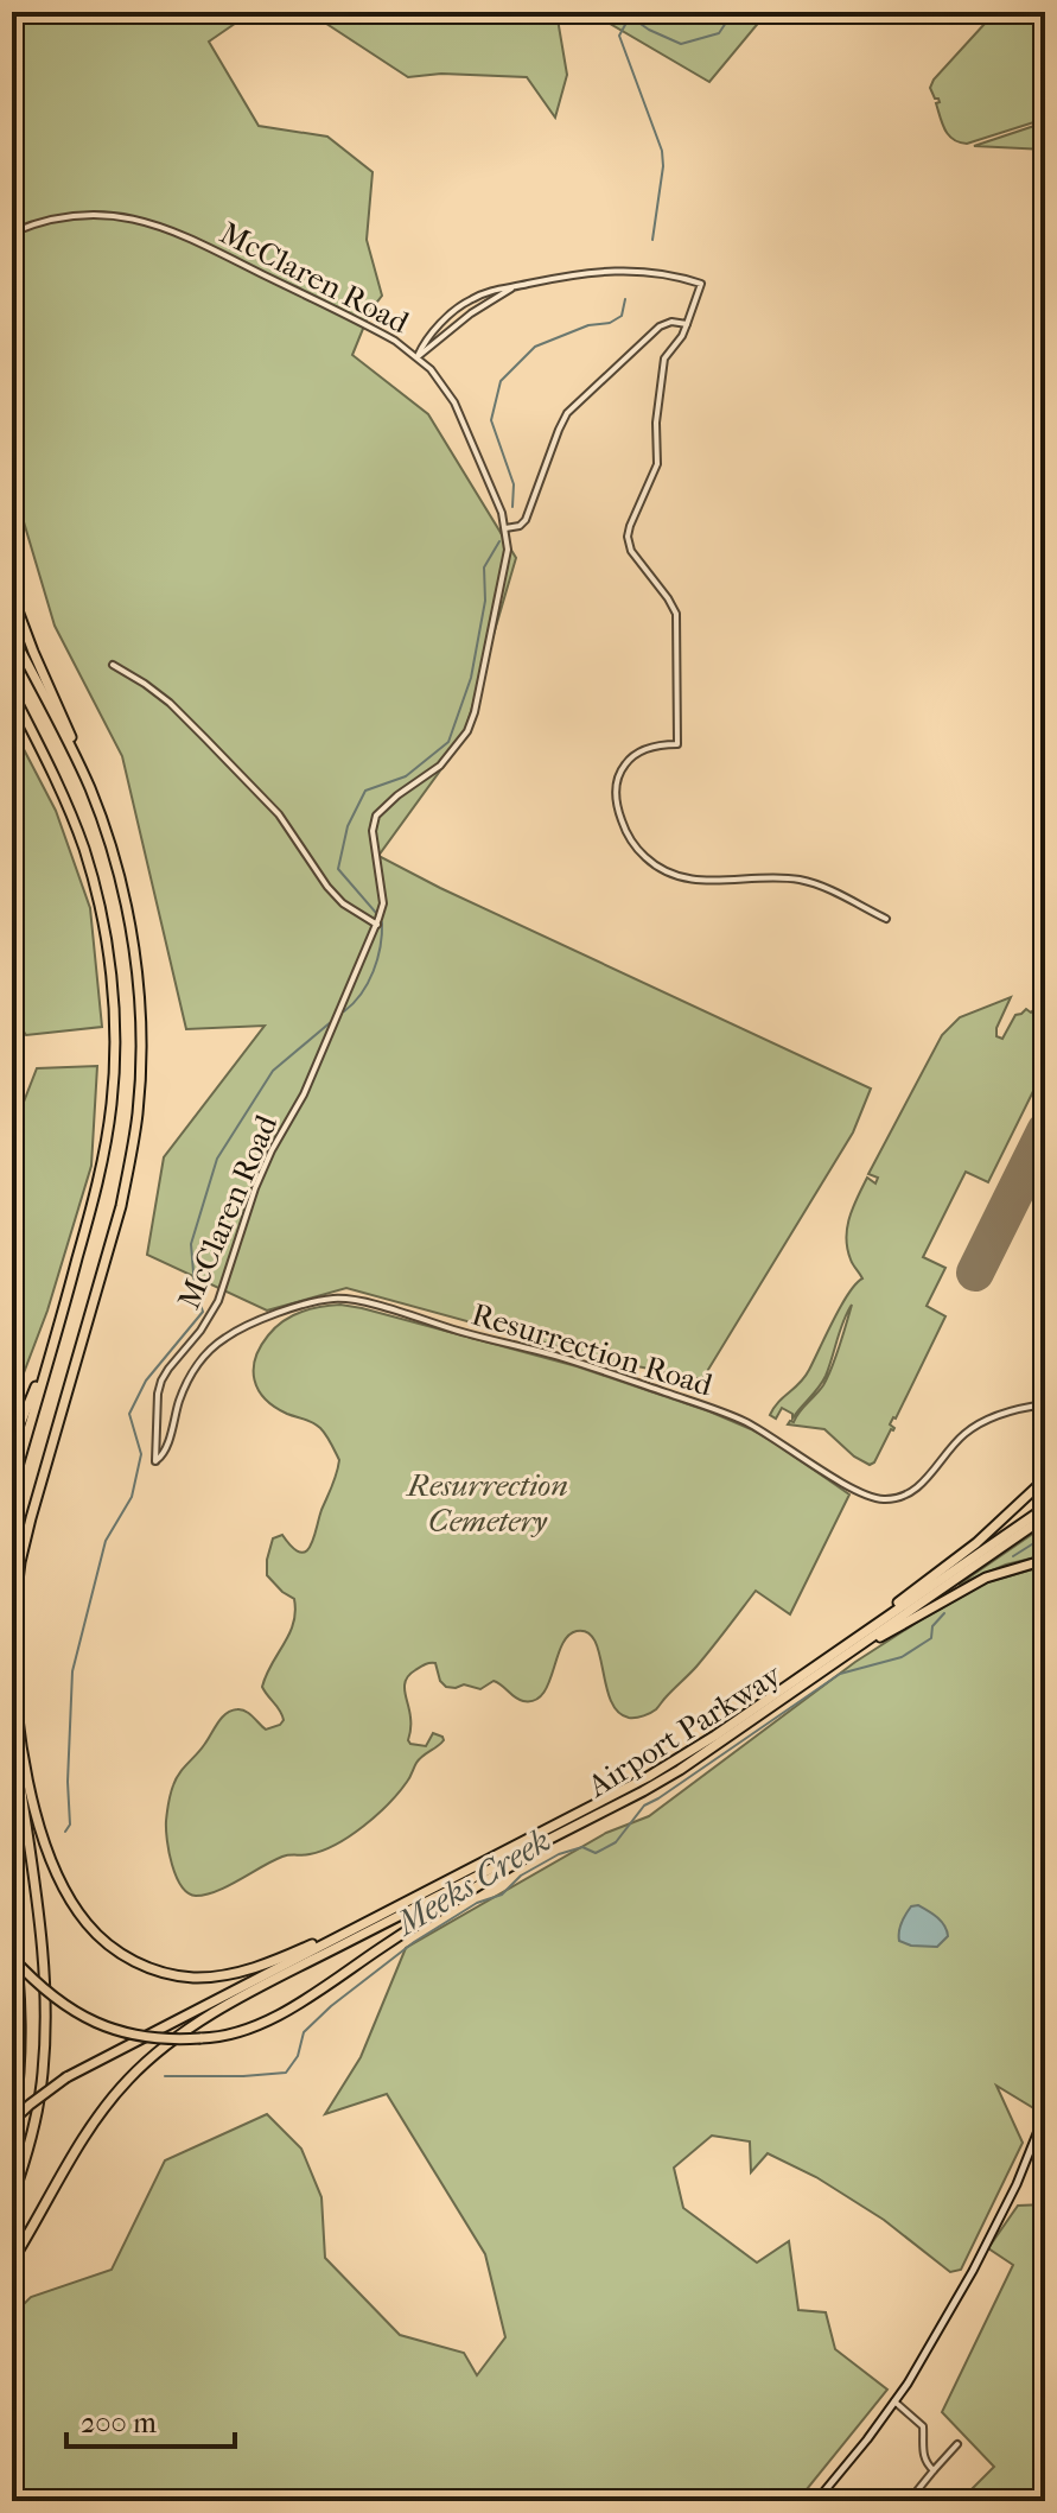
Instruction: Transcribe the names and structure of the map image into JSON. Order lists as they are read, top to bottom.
{
  "streets": {
    "highway": ["Airport Parkway"],
    "street": ["McClaren Road", "Resurrection Road"]
  },
  "crossings": [
    ["McClaren Road", "Resurrection Road"]
  ],
  "water": ["Meeks Creek"],
  "parks": ["Resurrection Cemetery"],
  "scale_bar": "200 m"
}
